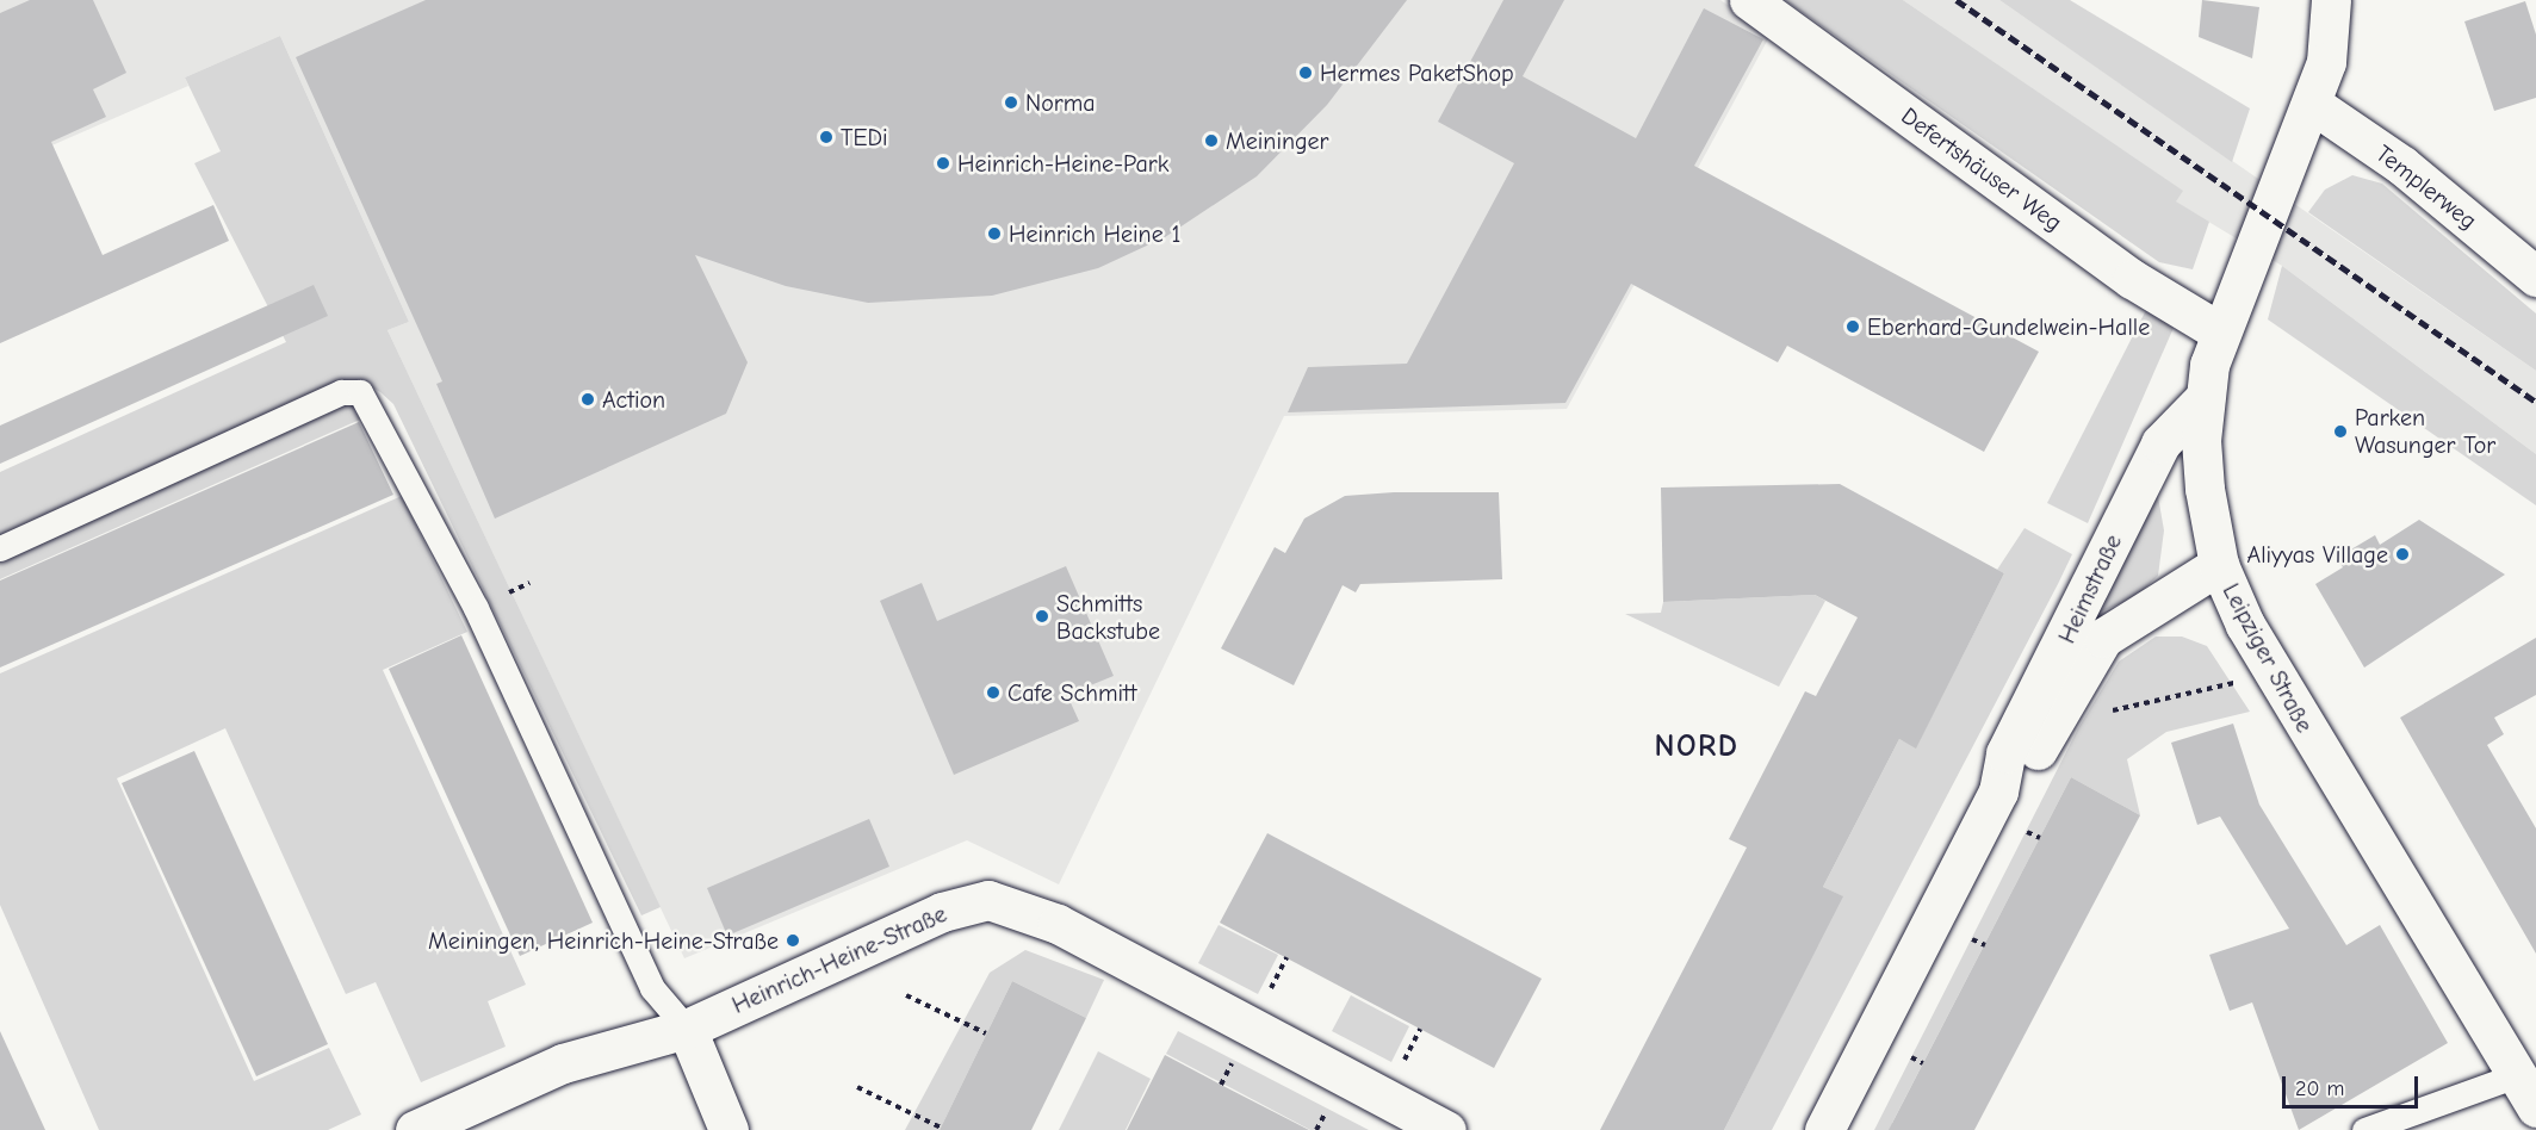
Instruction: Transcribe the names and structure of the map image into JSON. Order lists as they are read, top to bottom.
{
  "streets": {
    "street": [
      "Defertshäuser Weg",
      "Templerweg",
      "Heimstraße",
      "Leipziger Straße",
      "Heinrich-Heine-Straße"
    ]
  },
  "crossings": [
    ["Defertshäuser Weg", "Leipziger Straße"],
    ["Templerweg", "Leipziger Straße"],
    ["Heimstraße", "Leipziger Straße"]
  ],
  "districts": ["NORD"],
  "places": [
    "Hermes PaketShop",
    "Norma",
    "TEDi",
    "Meininger",
    "Heinrich-Heine-Park",
    "Heinrich Heine 1",
    "Eberhard-Gundelwein-Halle",
    "Action",
    "Parken Wasunger Tor",
    "Aliyyas Village",
    "Schmitts Backstube",
    "Cafe Schmitt",
    "Meiningen, Heinrich-Heine-Straße"
  ],
  "scale_bar": "20 m"
}
